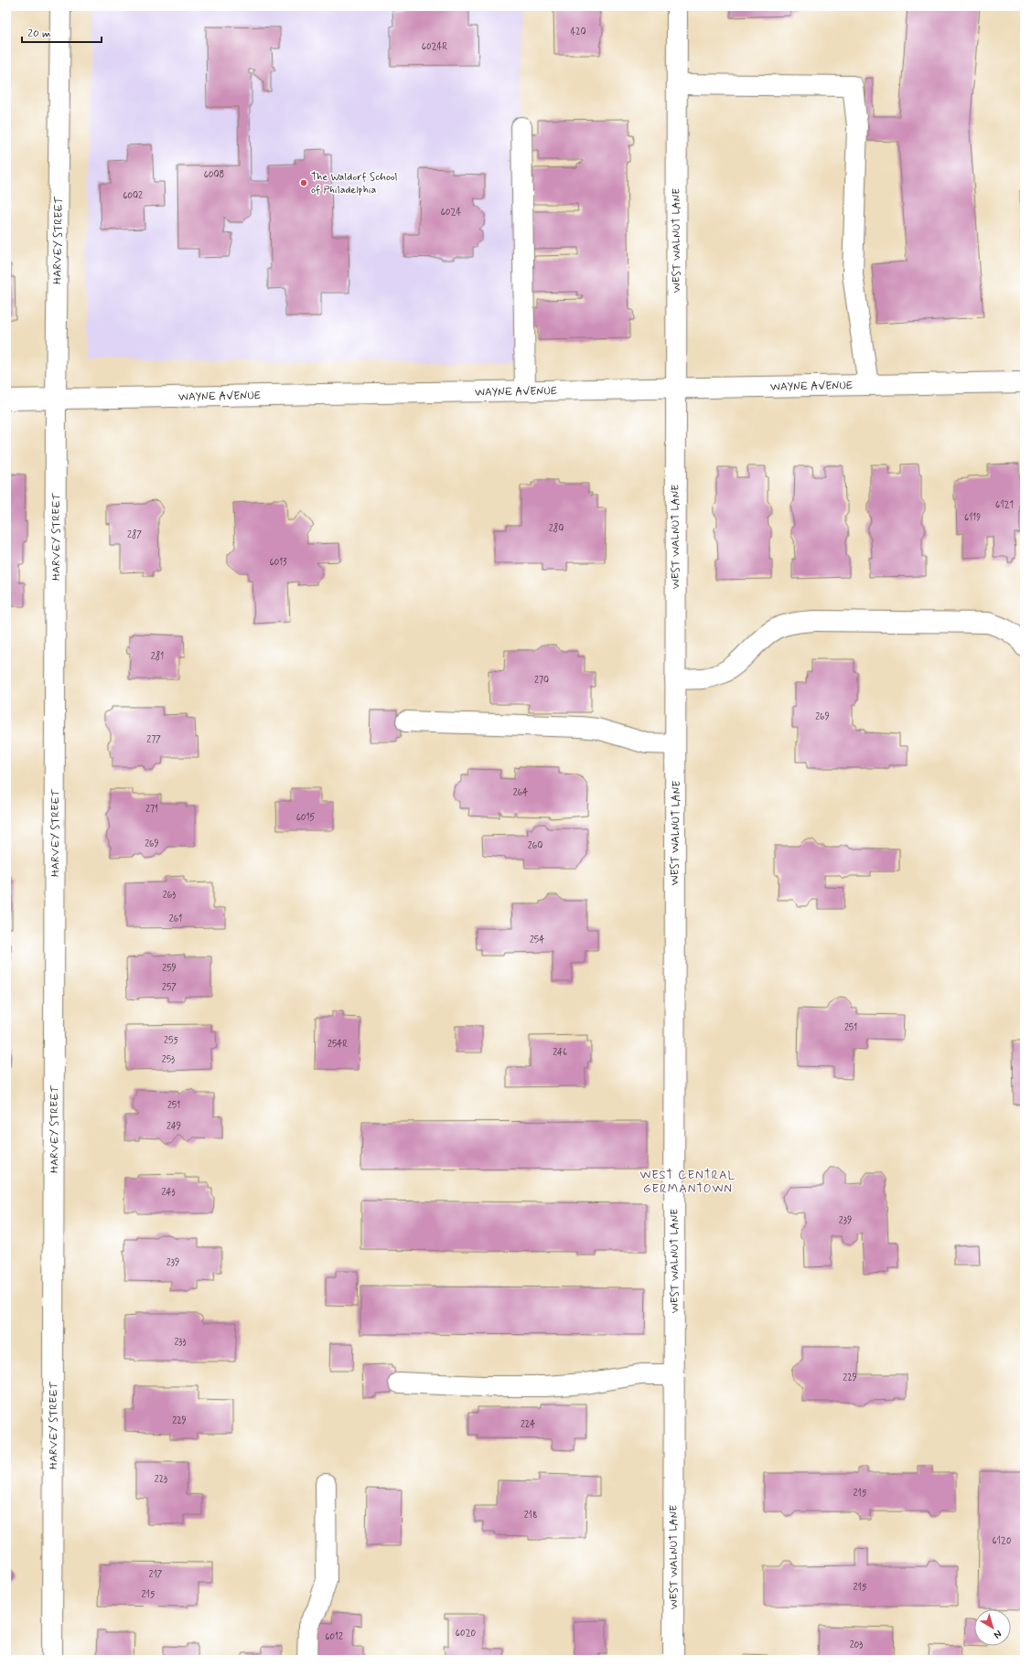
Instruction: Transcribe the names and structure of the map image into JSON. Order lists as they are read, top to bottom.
{
  "streets": {
    "street": ["HARVEY STREET", "WEST WALNUT LANE", "WAYNE AVENUE"]
  },
  "crossings": [
    ["HARVEY STREET", "WAYNE AVENUE"],
    ["WEST WALNUT LANE", "WAYNE AVENUE"]
  ],
  "districts": ["WEST CENTRAL GERMANTOWN"],
  "places": ["The Waldorf School of Philadelphia"],
  "house_numbers": [
    "420",
    "6024R",
    "6008",
    "6002",
    "6024",
    "6121",
    "6119",
    "280",
    "287",
    "6013",
    "281",
    "270",
    "269",
    "277",
    "264",
    "271",
    "6015",
    "269",
    "260",
    "263",
    "261",
    "254",
    "259",
    "257",
    "251",
    "255",
    "254R",
    "246",
    "253",
    "251",
    "249",
    "243",
    "239",
    "239",
    "233",
    "229",
    "229",
    "224",
    "223",
    "215",
    "218",
    "6120",
    "217",
    "215",
    "215",
    "6020",
    "6012",
    "203"
  ],
  "scale_bar": "20 m",
  "north": "bottom right"
}
